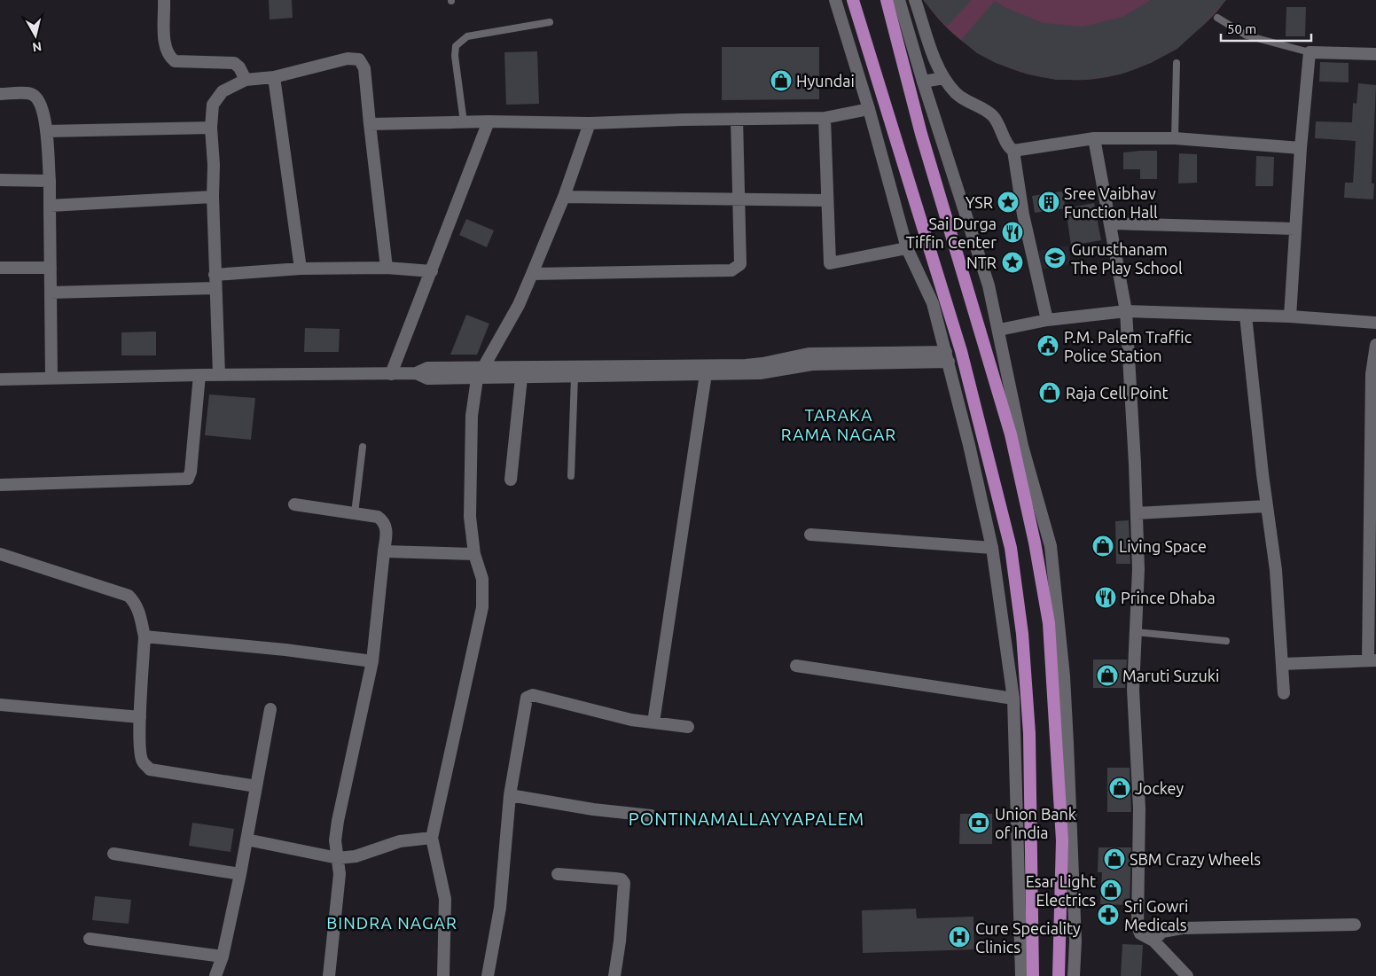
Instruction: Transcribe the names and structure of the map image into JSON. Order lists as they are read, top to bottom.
{
  "districts": ["TARAKA RAMA NAGAR", "PONTINAMALLAYYAPALEM", "BINDRA NAGAR"],
  "places": {
    "shop": [
      "Hyundai",
      "Raja Cell Point",
      "Living Space",
      "Maruti Suzuki",
      "Jockey",
      "SBM Crazy Wheels",
      "Esar Light Electrics"
    ],
    "place": ["YSR", "NTR"],
    "building": ["Sree Vaibhav Function Hall"],
    "restaurant": ["Sai Durga Tiffin Center", "Prince Dhaba"],
    "school or university": ["Gurusthanam The Play School"],
    "public building": ["P.M. Palem Traffic Police Station"],
    "bank": ["Union Bank of India"],
    "pharmacy": ["Sri Gowri Medicals"],
    "hospital": ["Cure Speciality Clinics"]
  },
  "scale_bar": "50 m",
  "north": "bottom"
}
